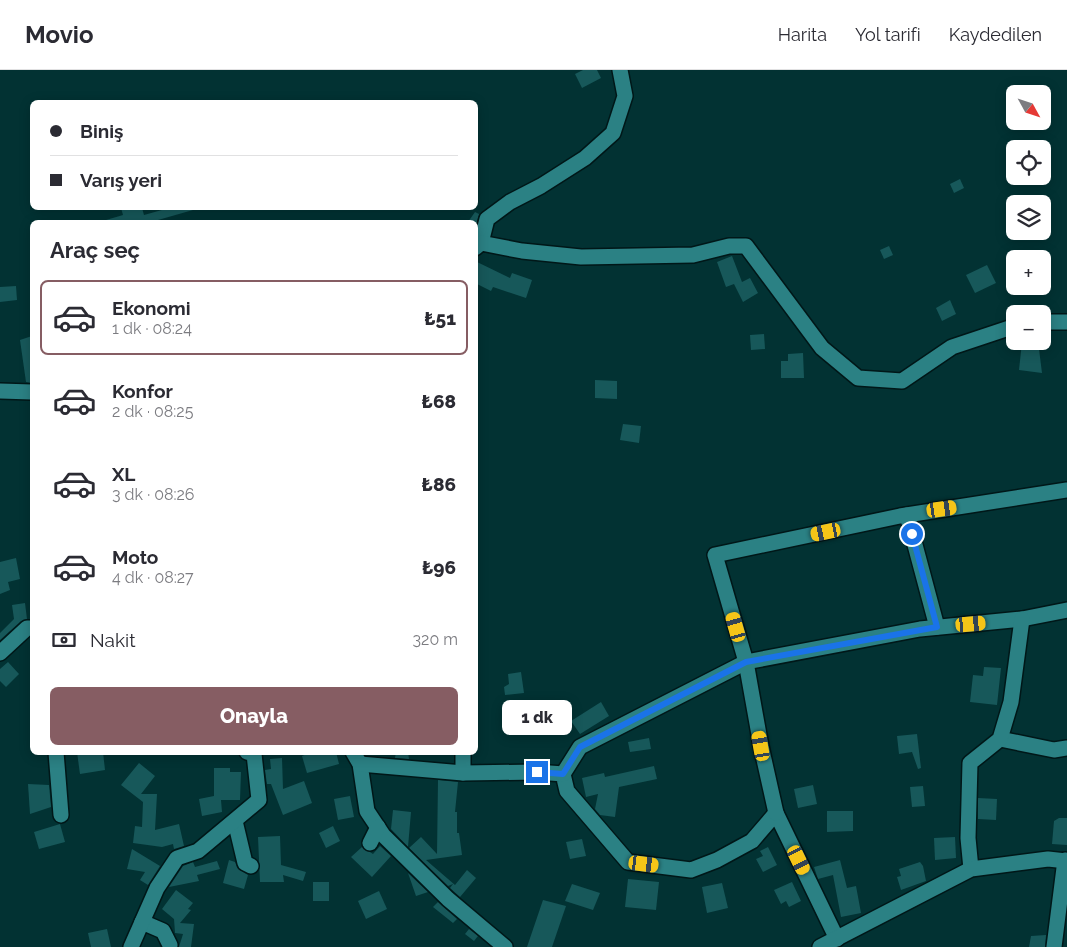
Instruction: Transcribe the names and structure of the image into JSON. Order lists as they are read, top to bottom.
{
  "north": "bottom right",
  "page": {
    "header": "Movio",
    "nav": ["Harita", "Yol tarifi", "Kaydedilen"],
    "map_buttons": ["+", "−"],
    "banner": ["Biniş", "Varış yeri"],
    "heading": "Araç seç",
    "list": [
      {
        "name": "Ekonomi",
        "note": "1 dk · 08:24",
        "value": "₺51"
      },
      {
        "name": "Konfor",
        "note": "2 dk · 08:25",
        "value": "₺68"
      },
      {
        "name": "XL",
        "note": "3 dk · 08:26",
        "value": "₺86"
      },
      {
        "name": "Moto",
        "note": "4 dk · 08:27",
        "value": "₺96"
      }
    ],
    "pay": ["Nakit", "320 m"],
    "buttons": "Onayla",
    "bubble": "1 dk"
  }
}
